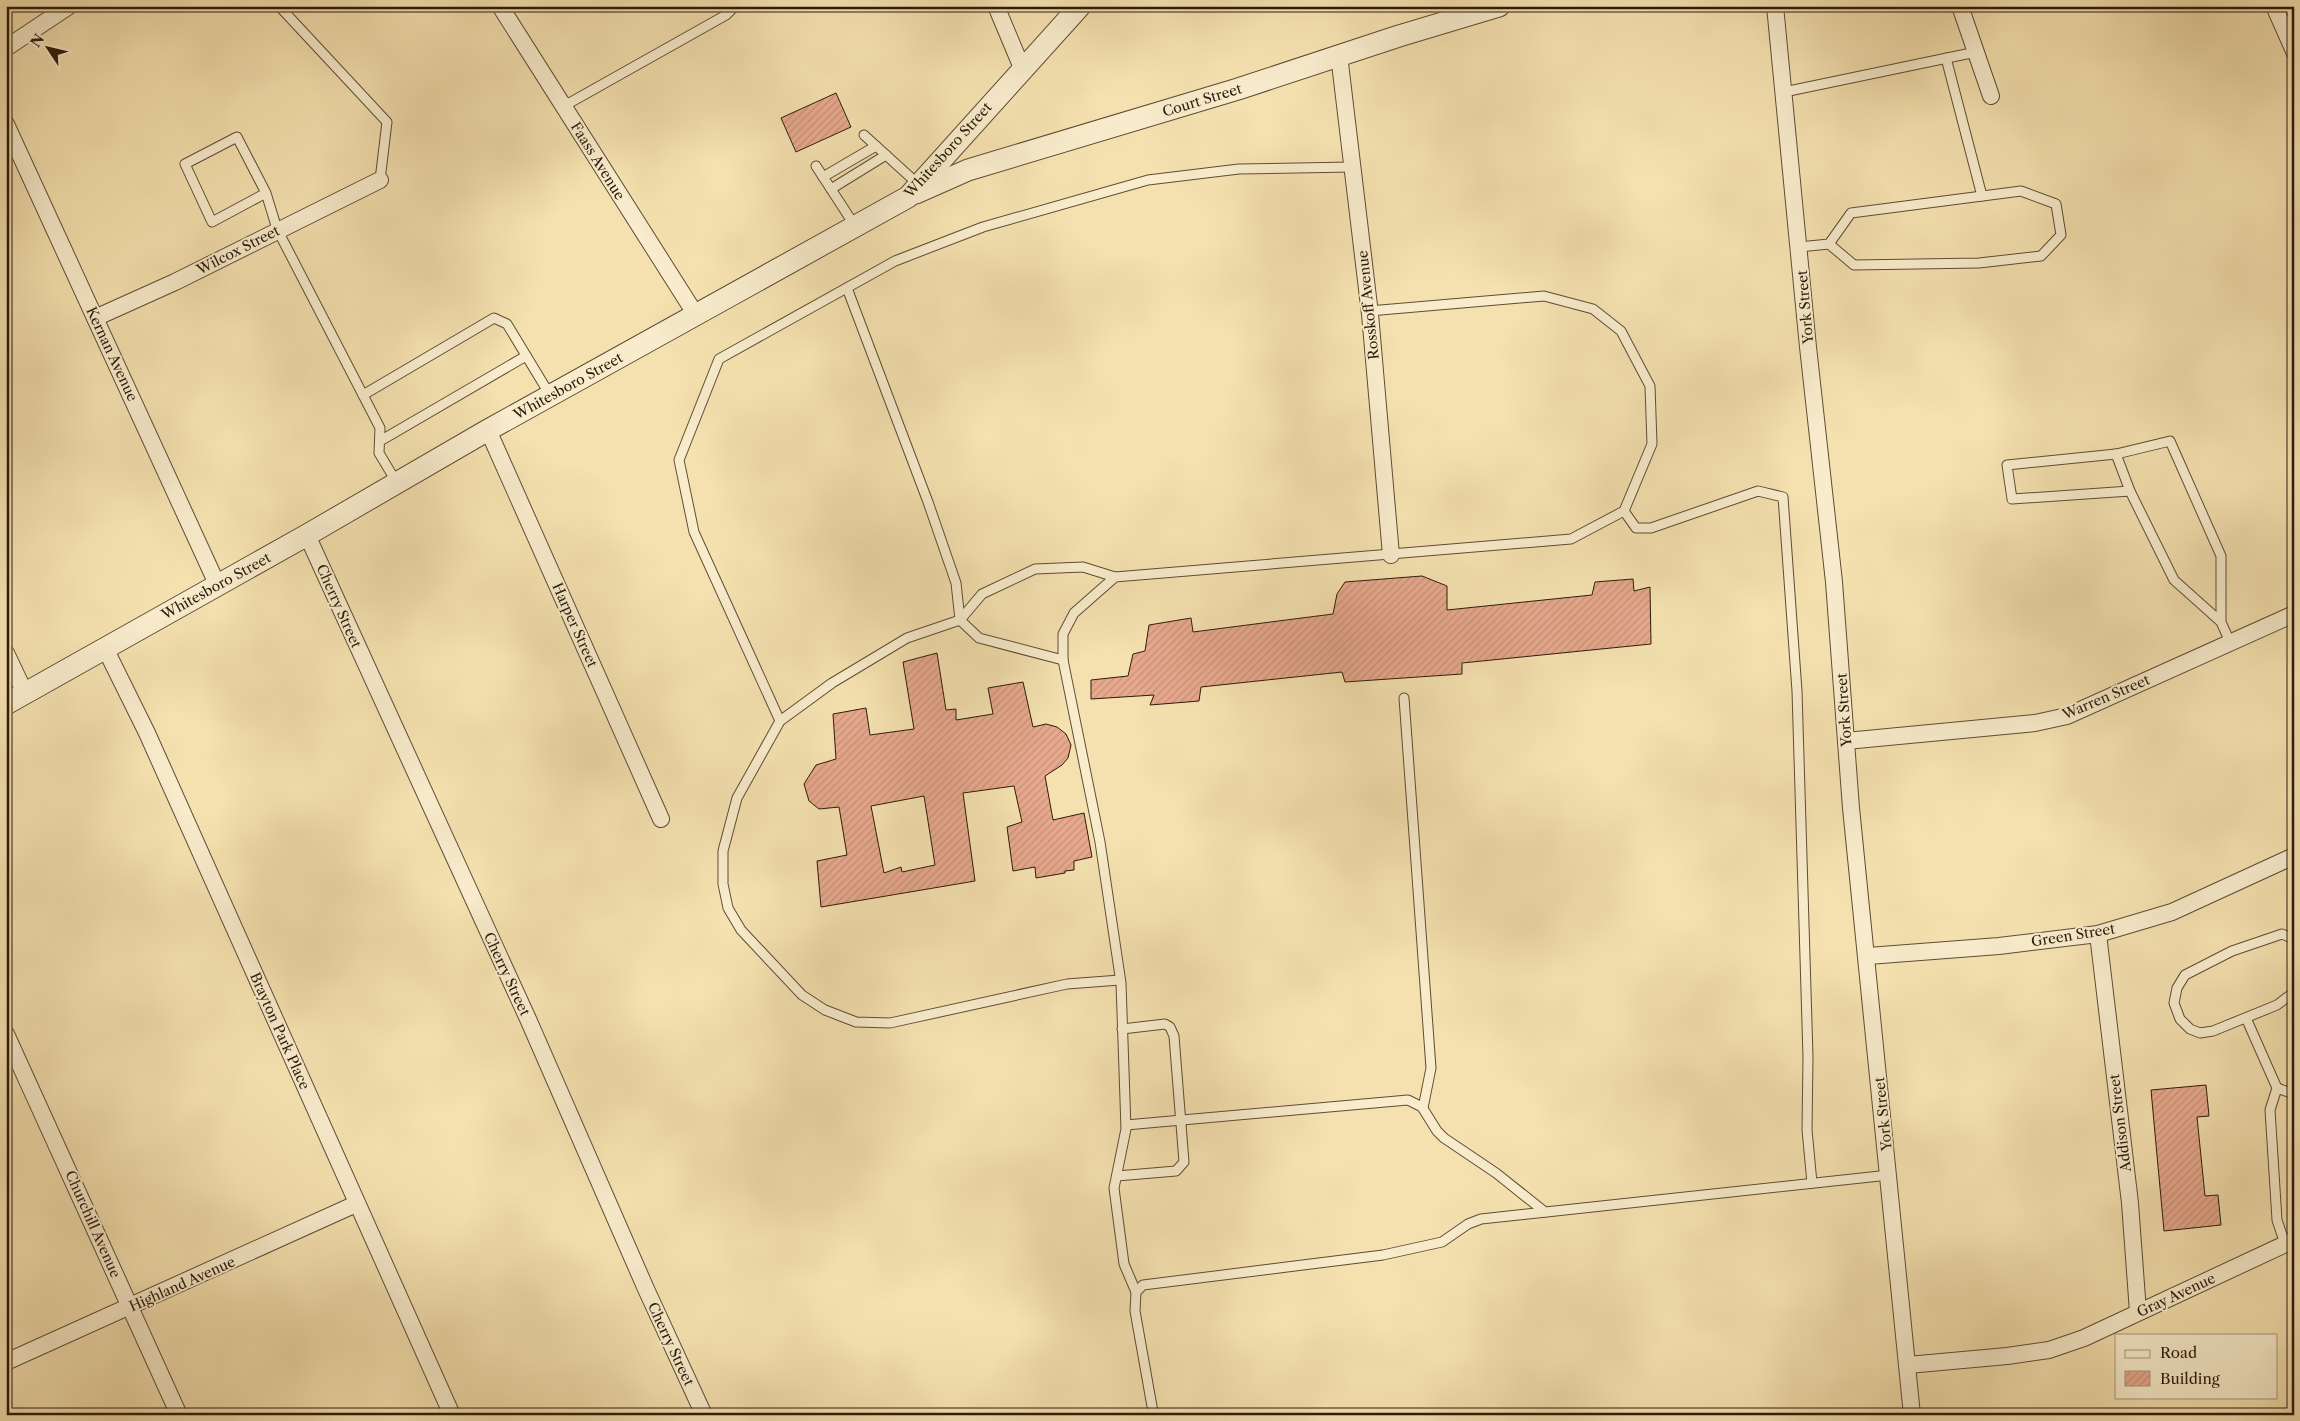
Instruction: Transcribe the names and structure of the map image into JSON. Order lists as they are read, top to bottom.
{
  "streets": {
    "street": [
      "Court Street",
      "Whitesboro Street",
      "Faass Avenue",
      "Wilcox Street",
      "Rosskoff Avenue",
      "York Street",
      "Kernan Avenue",
      "Cherry Street",
      "Harper Street",
      "Warren Street",
      "Green Street",
      "Brayton Park Place",
      "Addison Street",
      "Churchill Avenue",
      "Highland Avenue",
      "Gray Avenue"
    ]
  },
  "crossings": [
    ["Court Street", "Whitesboro Street"],
    ["Court Street", "Rosskoff Avenue"],
    ["Whitesboro Street", "Faass Avenue"],
    ["Whitesboro Street", "Kernan Avenue"],
    ["Whitesboro Street", "Cherry Street"],
    ["Whitesboro Street", "Harper Street"],
    ["Whitesboro Street", "Brayton Park Place"],
    ["Wilcox Street", "Kernan Avenue"],
    ["York Street", "Warren Street"],
    ["York Street", "Green Street"],
    ["York Street", "Gray Avenue"],
    ["Green Street", "Addison Street"],
    ["Brayton Park Place", "Highland Avenue"],
    ["Addison Street", "Gray Avenue"],
    ["Churchill Avenue", "Highland Avenue"]
  ],
  "legend": ["Road", "Building"],
  "north": "top left"
}
